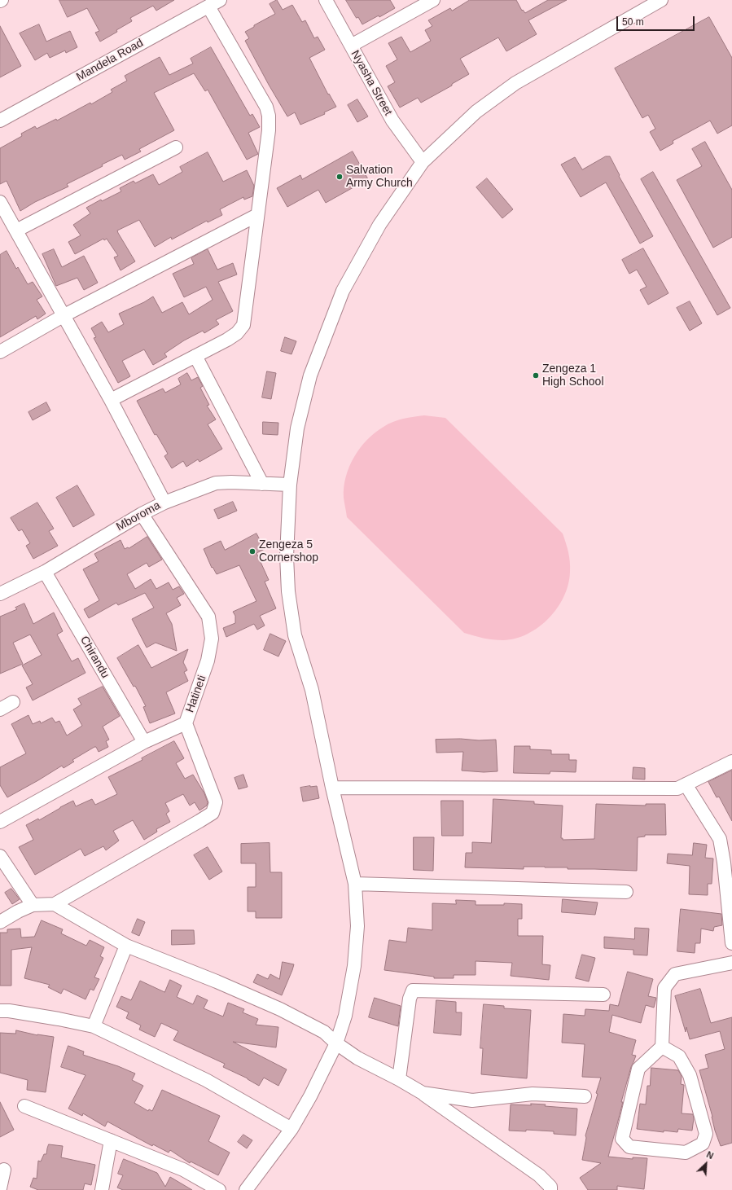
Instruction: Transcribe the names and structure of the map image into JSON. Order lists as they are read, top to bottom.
{
  "streets": {
    "street": [
      "Mandela Road",
      "Nyasha Street",
      "Mboroma",
      "Chirandu",
      "Hatineti"
    ]
  },
  "crossings": [
    ["Mboroma", "Chirandu"],
    ["Mboroma", "Hatineti"],
    ["Chirandu", "Hatineti"]
  ],
  "places": ["Salvation Army Church", "Zengeza 1 High School", "Zengeza 5 Cornershop"],
  "scale_bar": "50 m",
  "north": "top right"
}
